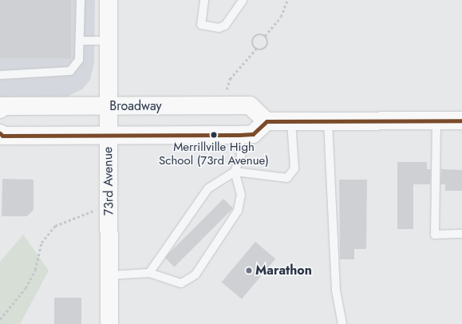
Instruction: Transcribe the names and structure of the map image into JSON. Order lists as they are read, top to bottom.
{
  "streets": {
    "main road": ["Broadway", "73rd Avenue"]
  },
  "crossings": [
    ["Broadway", "73rd Avenue"]
  ],
  "places": ["Merrillville High School (73rd Avenue)", "Marathon"]
}
